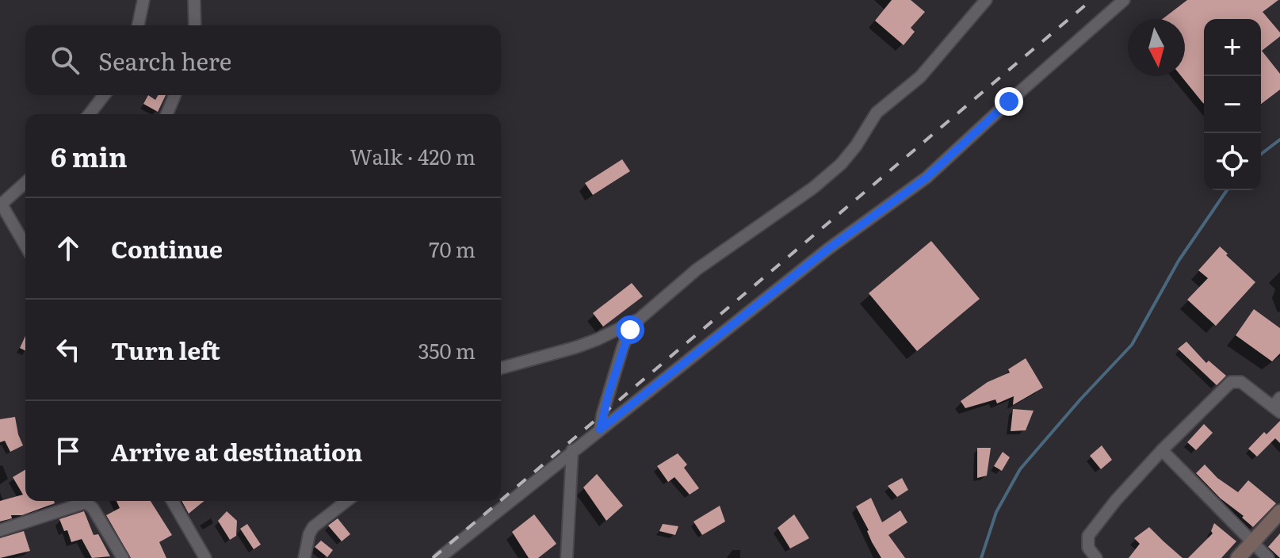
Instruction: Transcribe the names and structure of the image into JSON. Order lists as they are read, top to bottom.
{
  "north": "bottom",
  "page": {
    "map_buttons": ["+", "−"],
    "search": "Search here",
    "heading": ["6 min", "Walk · 420 m"],
    "list": [
      ["Continue", "70 m"],
      ["Turn left", "350 m"],
      "Arrive at destination"
    ]
  }
}
